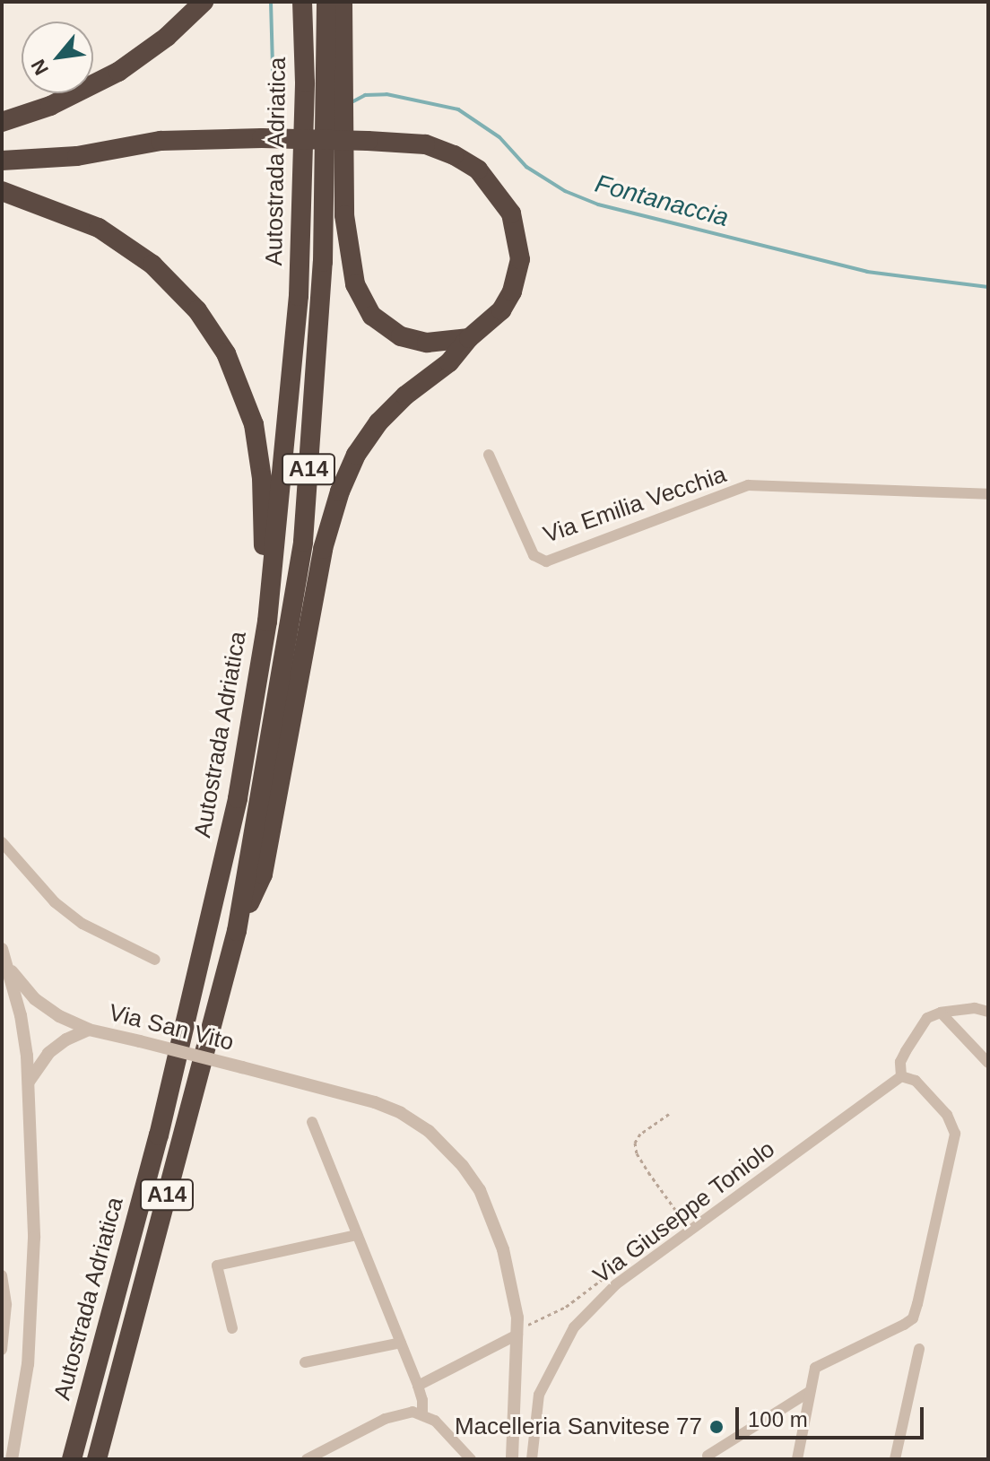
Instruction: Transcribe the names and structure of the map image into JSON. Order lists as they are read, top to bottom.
{
  "streets": {
    "highway": ["Autostrada Adriatica", "A14"],
    "street": ["Via Emilia Vecchia", "Via San Vito", "Via Giuseppe Toniolo"]
  },
  "water": ["Fontanaccia"],
  "places": ["Macelleria Sanvitese 77"],
  "scale_bar": "100 m",
  "north": "bottom left"
}
